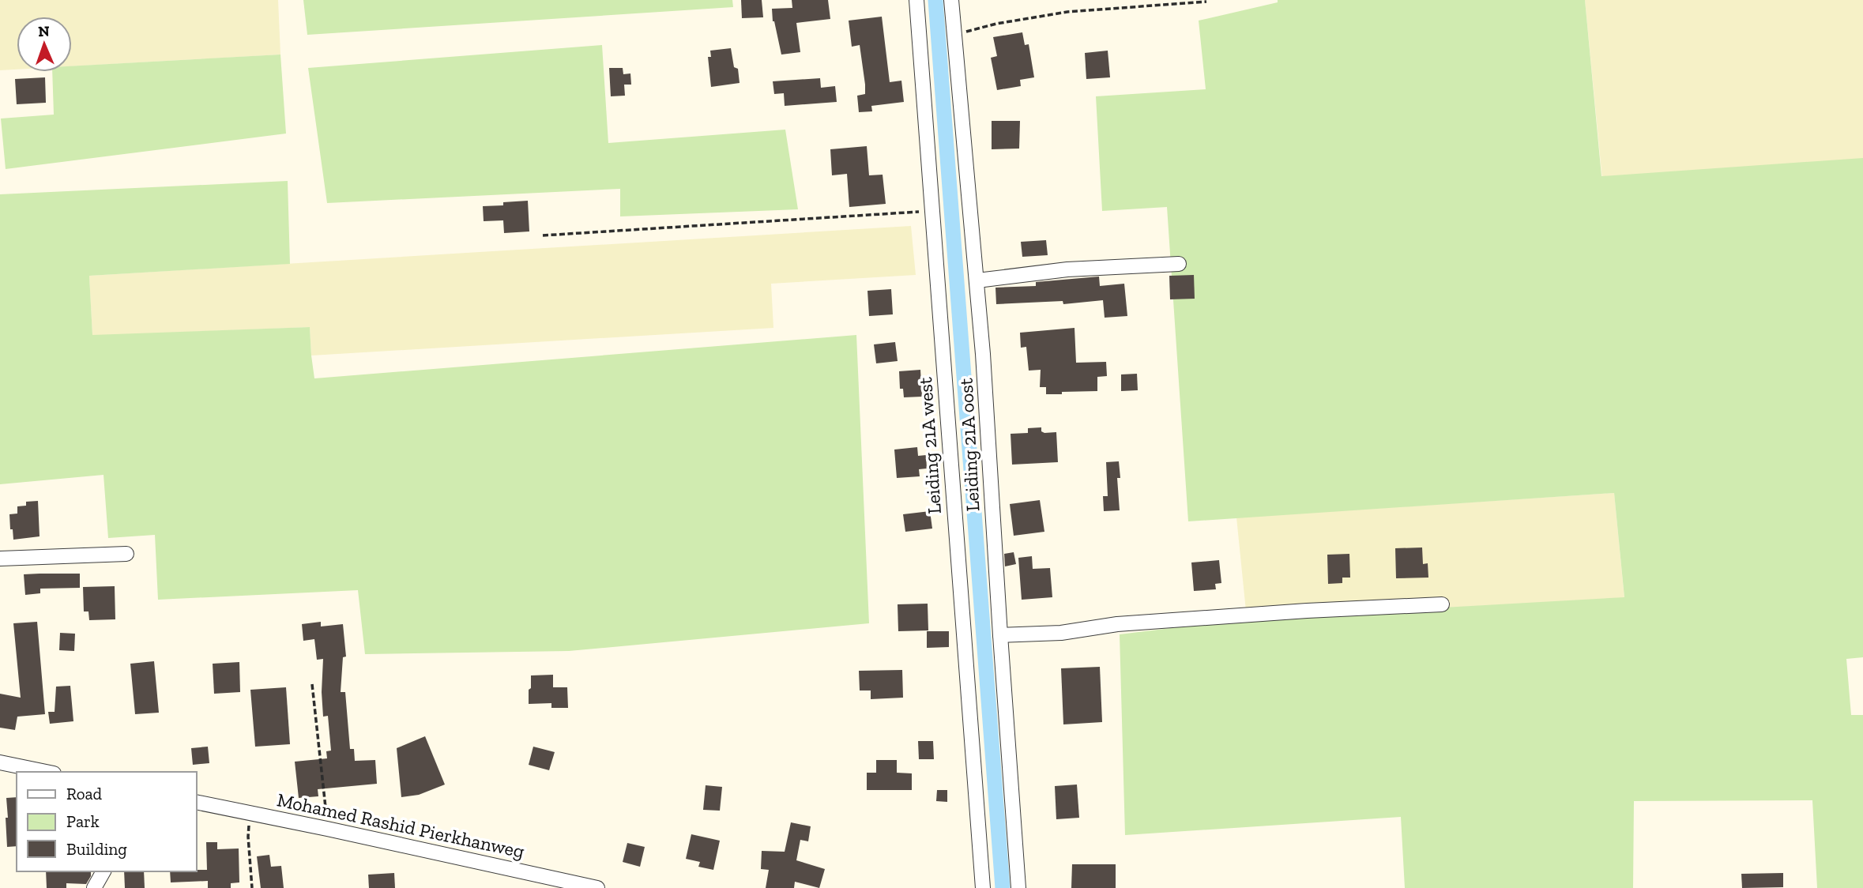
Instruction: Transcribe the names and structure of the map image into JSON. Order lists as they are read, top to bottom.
{
  "streets": {
    "street": ["Leiding 21A oost", "Leiding 21A west", "Mohamed Rashid Pierkhanweg"]
  },
  "legend": ["Road", "Park", "Building"],
  "north": "top"
}
